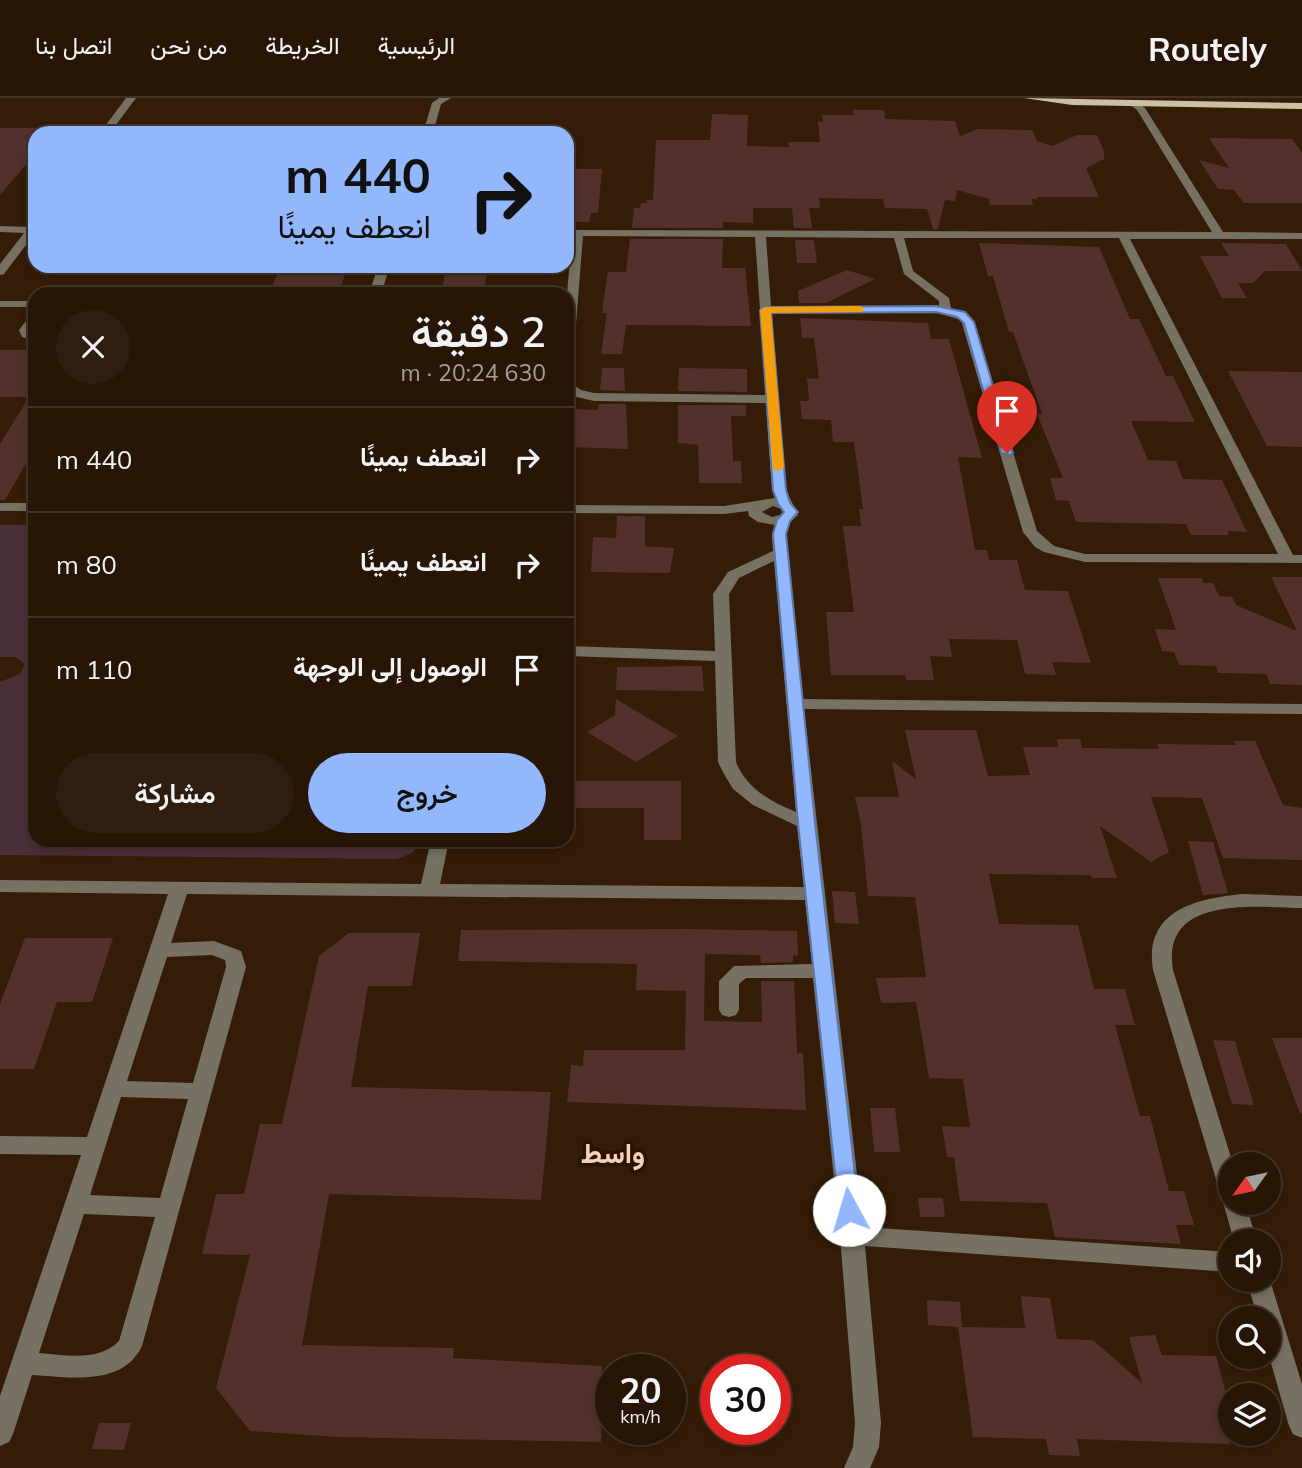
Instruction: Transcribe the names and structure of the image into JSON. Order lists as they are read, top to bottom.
{
  "districts": ["واسط"],
  "north": "bottom left",
  "page": {
    "header": "Routely",
    "nav": [
      "الرئيسية",
      "الخريطة",
      "من نحن",
      "اتصل بنا"
    ],
    "turn": ["440 m", "انعطف يمينًا"],
    "heading": ["2 دقيقة", "630 m · 20:24"],
    "list": [
      {
        "name": "انعطف يمينًا",
        "value": "440 m"
      },
      {
        "name": "انعطف يمينًا",
        "value": "80 m"
      },
      {
        "name": "الوصول إلى الوجهة",
        "value": "110 m"
      }
    ],
    "buttons": ["خروج", "مشاركة"],
    "speed": "20 km/h",
    "limit": "30"
  }
}
